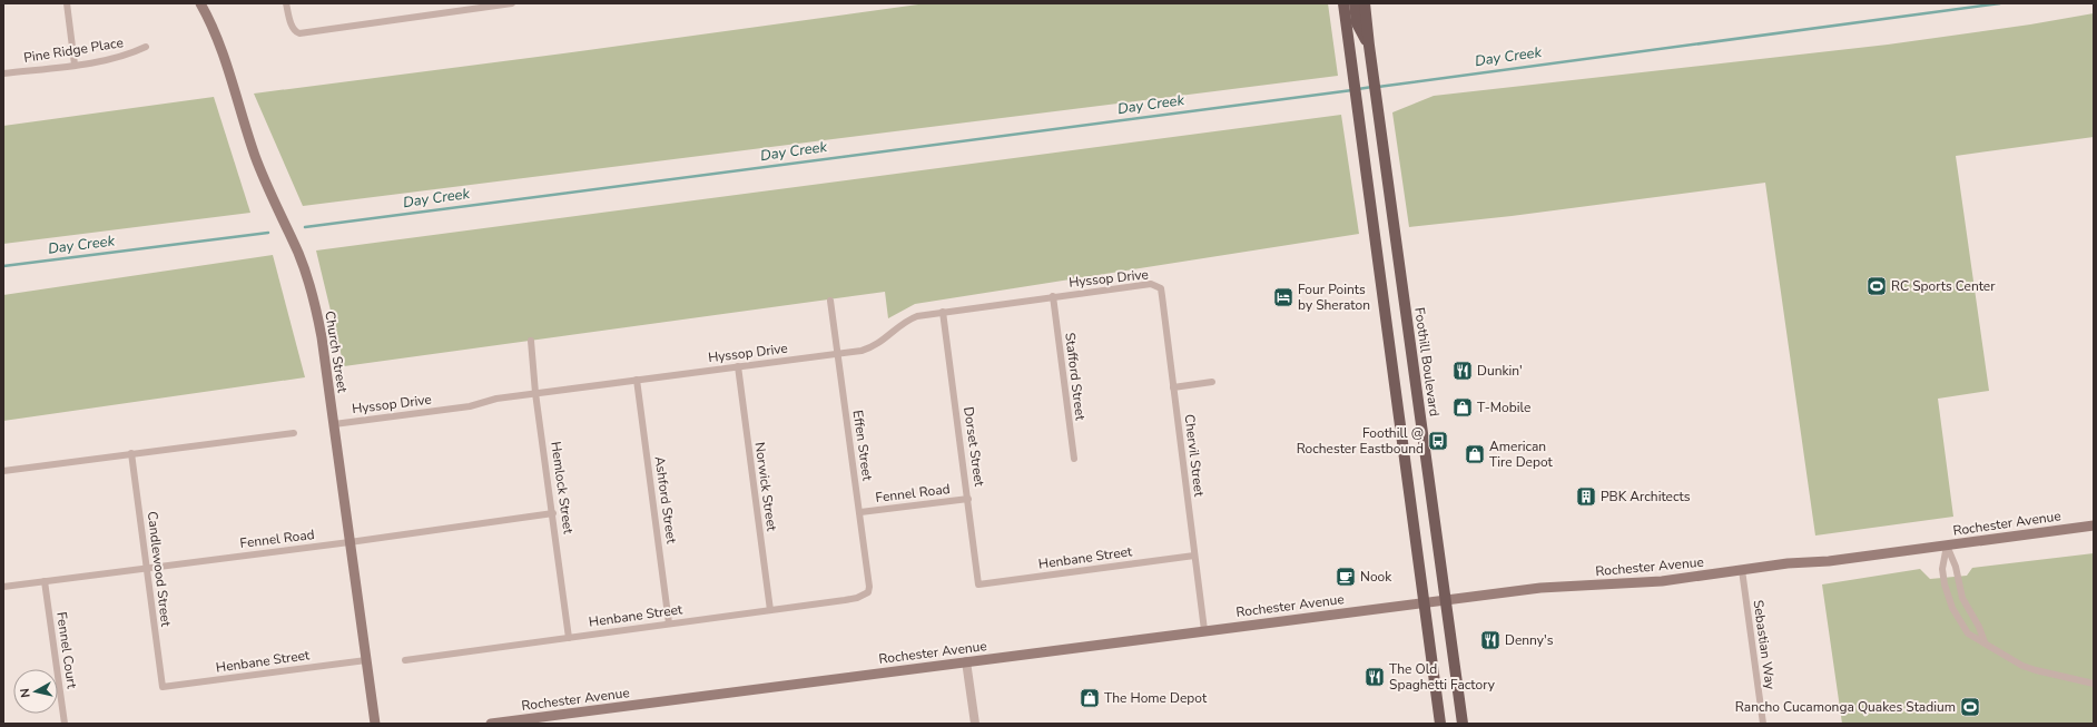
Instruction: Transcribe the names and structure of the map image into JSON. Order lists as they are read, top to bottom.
{
  "streets": {
    "main road": ["Church Street", "Foothill Boulevard", "Rochester Avenue"],
    "street": [
      "Pine Ridge Place",
      "Hyssop Drive",
      "Stafford Street",
      "Effen Street",
      "Dorset Street",
      "Chervil Street",
      "Norwick Street",
      "Hemlock Street",
      "Fennel Road",
      "Ashford Street",
      "Henbane Street",
      "Candlewood Street",
      "Sebastian Way",
      "Fennel Court"
    ]
  },
  "crossings": [
    ["Hyssop Drive", "Church Street"],
    ["Hyssop Drive", "Stafford Street"],
    ["Hyssop Drive", "Effen Street"],
    ["Hyssop Drive", "Dorset Street"],
    ["Hyssop Drive", "Chervil Street"],
    ["Hyssop Drive", "Norwick Street"],
    ["Hyssop Drive", "Hemlock Street"],
    ["Hyssop Drive", "Ashford Street"],
    ["Church Street", "Fennel Road"],
    ["Church Street", "Henbane Street"],
    ["Foothill Boulevard", "Rochester Avenue"],
    ["Effen Street", "Fennel Road"],
    ["Effen Street", "Henbane Street"],
    ["Dorset Street", "Fennel Road"],
    ["Dorset Street", "Henbane Street"],
    ["Chervil Street", "Rochester Avenue"],
    ["Chervil Street", "Henbane Street"],
    ["Norwick Street", "Henbane Street"],
    ["Hemlock Street", "Fennel Road"],
    ["Hemlock Street", "Henbane Street"],
    ["Fennel Road", "Candlewood Street"],
    ["Fennel Road", "Fennel Court"],
    ["Ashford Street", "Henbane Street"],
    ["Rochester Avenue", "Sebastian Way"],
    ["Henbane Street", "Candlewood Street"]
  ],
  "water": ["Day Creek"],
  "places": {
    "sports": ["RC Sports Center", "Rancho Cucamonga Quakes Stadium"],
    "hotel": ["Four Points by Sheraton"],
    "restaurant": ["Dunkin'", "Denny's", "The Old Spaghetti Factory"],
    "shop": ["T-Mobile", "American Tire Depot", "The Home Depot"],
    "bus stop": ["Foothill @ Rochester Eastbound"],
    "building": ["PBK Architects"],
    "cafe": ["Nook"]
  },
  "north": "left"
}
